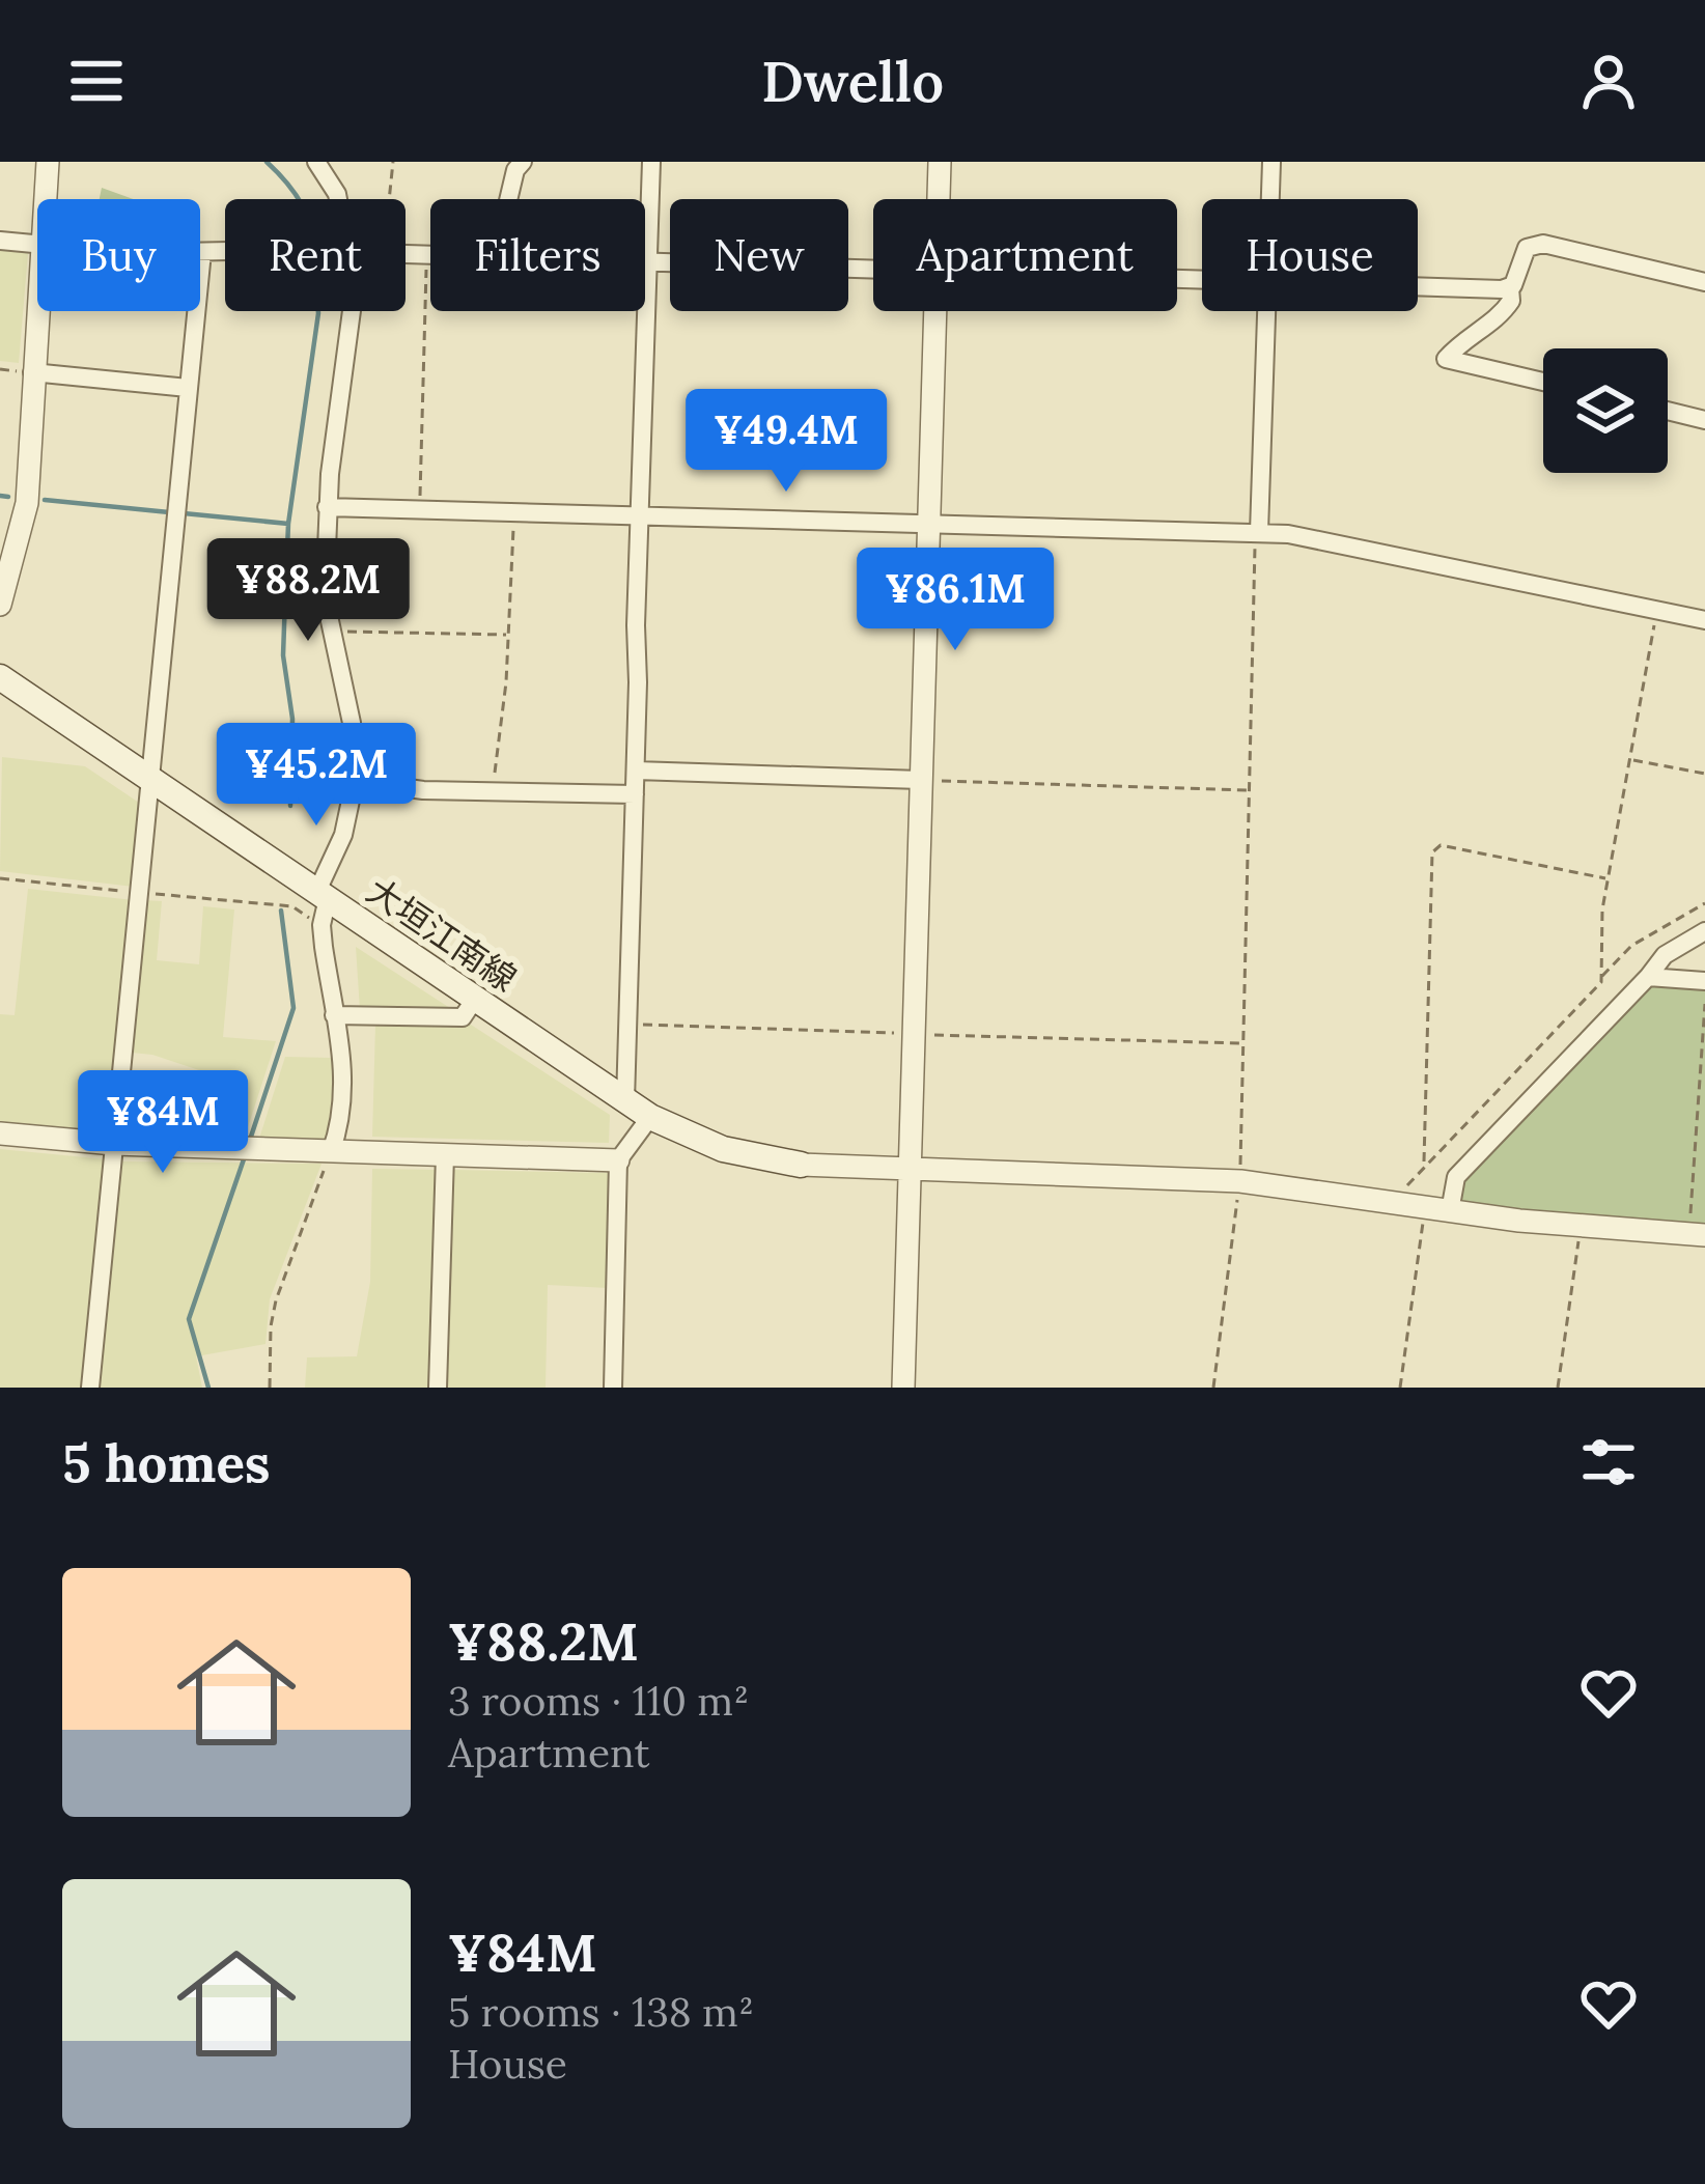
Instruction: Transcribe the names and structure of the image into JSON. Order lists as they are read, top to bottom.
{
  "streets": {
    "main road": ["大垣江南線"]
  },
  "page": {
    "header": "Dwello",
    "chip": [
      "Buy",
      "Rent",
      "Filters",
      "New",
      "Apartment",
      "House"
    ],
    "price": [
      "¥49.4M",
      "¥88.2M",
      "¥86.1M",
      "¥45.2M",
      "¥84M"
    ],
    "heading": "5 homes",
    "list": [
      {
        "name": "¥88.2M",
        "note": "3 rooms · 110 m² · Apartment"
      },
      {
        "name": "¥84M",
        "note": "5 rooms · 138 m² · House"
      }
    ]
  }
}
